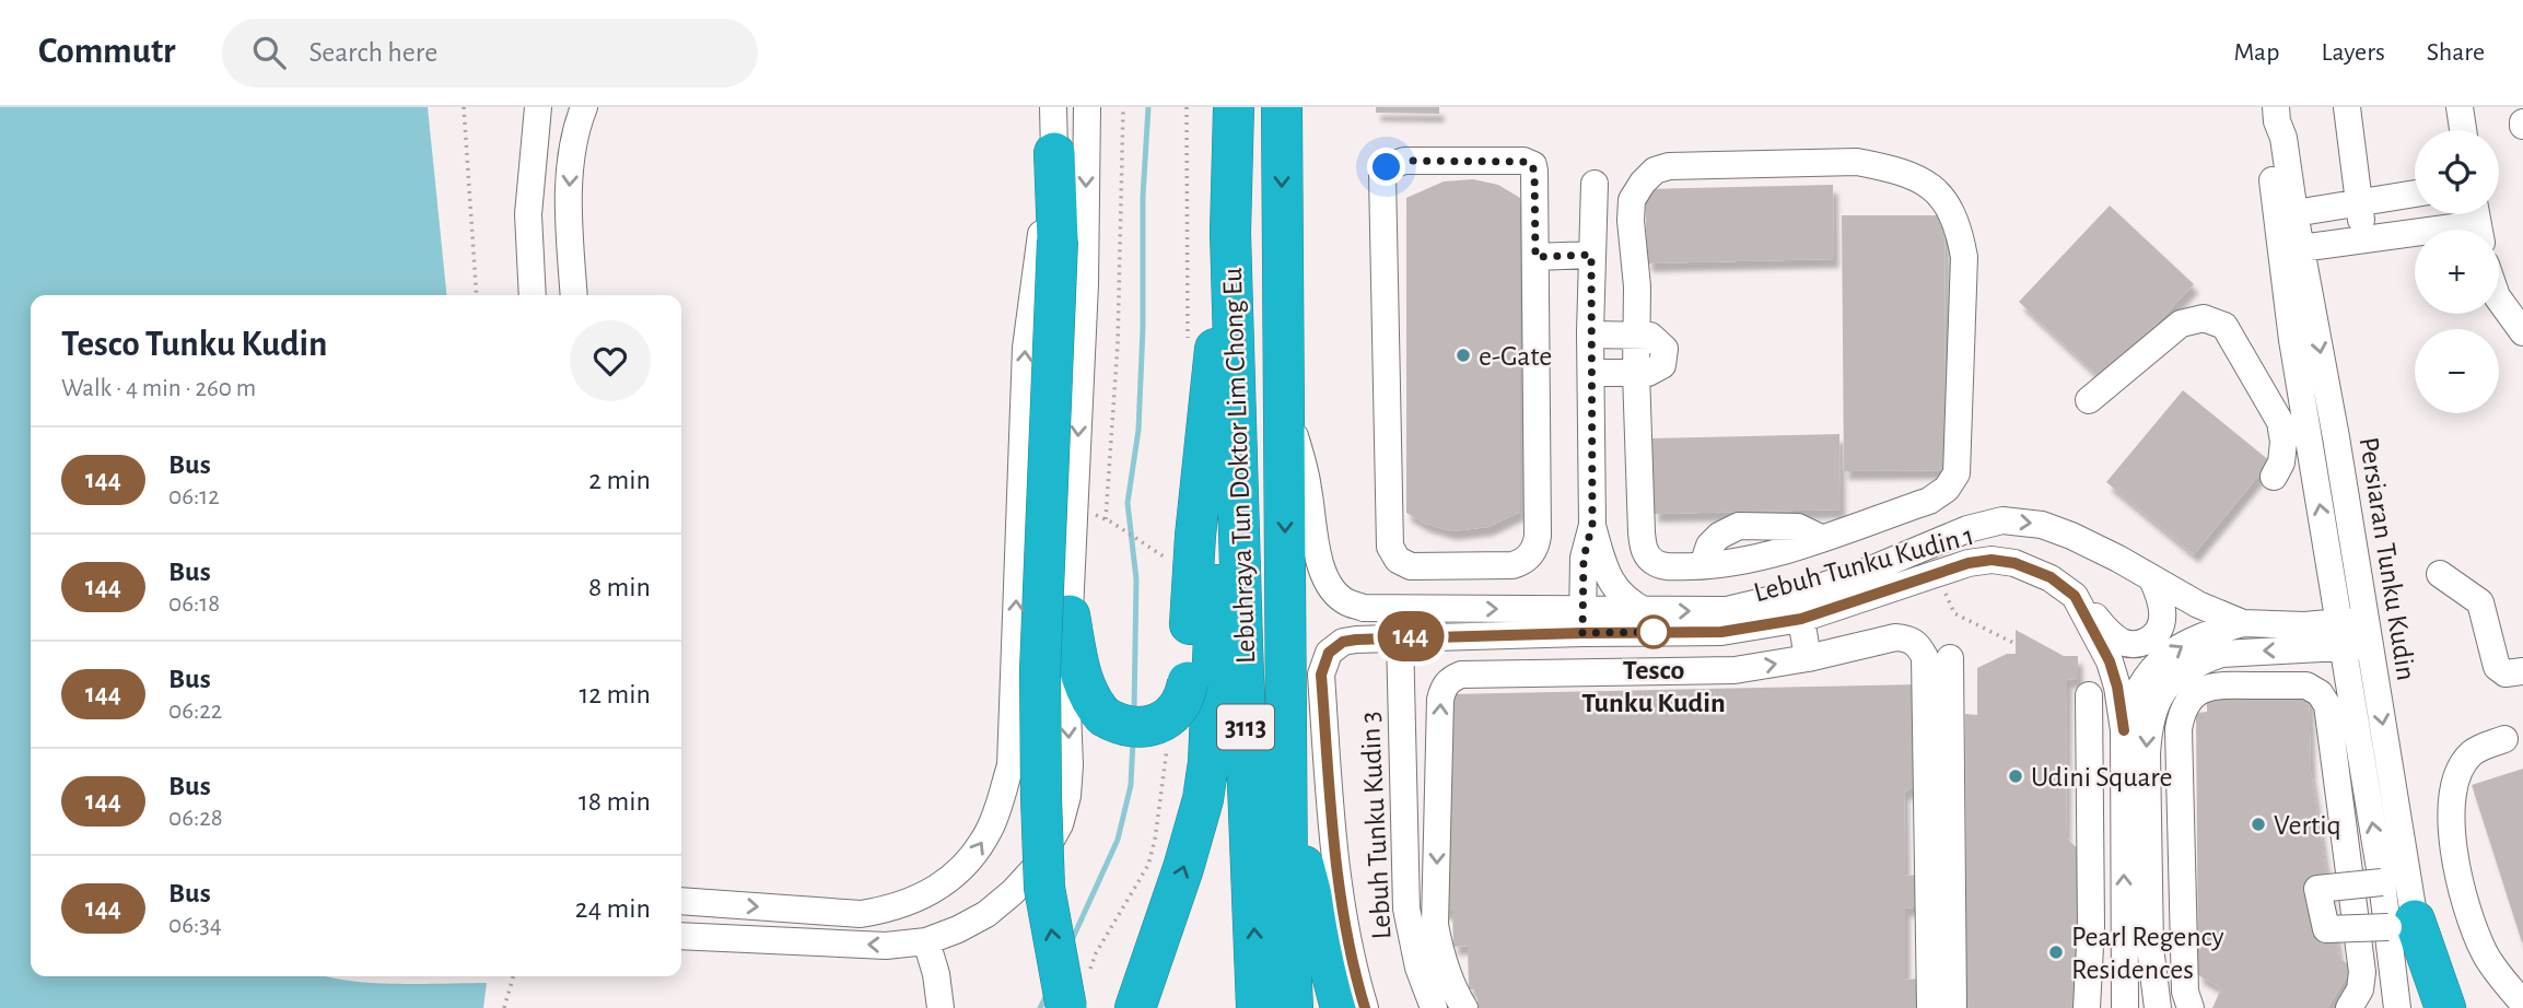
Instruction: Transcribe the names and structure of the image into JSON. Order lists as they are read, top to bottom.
{
  "streets": {
    "highway": ["Lebuhraya Tun Doktor Lim Chong Eu", "3113"],
    "street": ["Persiaran Tunku Kudin", "Lebuh Tunku Kudin 1", "Lebuh Tunku Kudin 3"]
  },
  "crossings": [
    ["Lebuhraya Tun Doktor Lim Chong Eu", "Lebuh Tunku Kudin 1"],
    ["Persiaran Tunku Kudin", "Lebuh Tunku Kudin 1"],
    ["Lebuh Tunku Kudin 1", "Lebuh Tunku Kudin 3"]
  ],
  "places": [
    "e-Gate",
    "Tesco Tunku Kudin",
    "Udini Square",
    "Vertiq",
    "Pearl Regency Residences"
  ],
  "lines": ["bus line 144"],
  "page": {
    "header": "Commutr",
    "search": "Search here",
    "nav": ["Map", "Layers", "Share"],
    "on_map": "144",
    "map_buttons": ["+", "−"],
    "heading": ["Tesco Tunku Kudin", "Walk · 4 min · 260 m"],
    "list": [
      {
        "mark": "144",
        "name": "Bus",
        "note": "06:12",
        "value": "2 min"
      },
      {
        "mark": "144",
        "name": "Bus",
        "note": "06:18",
        "value": "8 min"
      },
      {
        "mark": "144",
        "name": "Bus",
        "note": "06:22",
        "value": "12 min"
      },
      {
        "mark": "144",
        "name": "Bus",
        "note": "06:28",
        "value": "18 min"
      },
      {
        "mark": "144",
        "name": "Bus",
        "note": "06:34",
        "value": "24 min"
      }
    ]
  }
}
